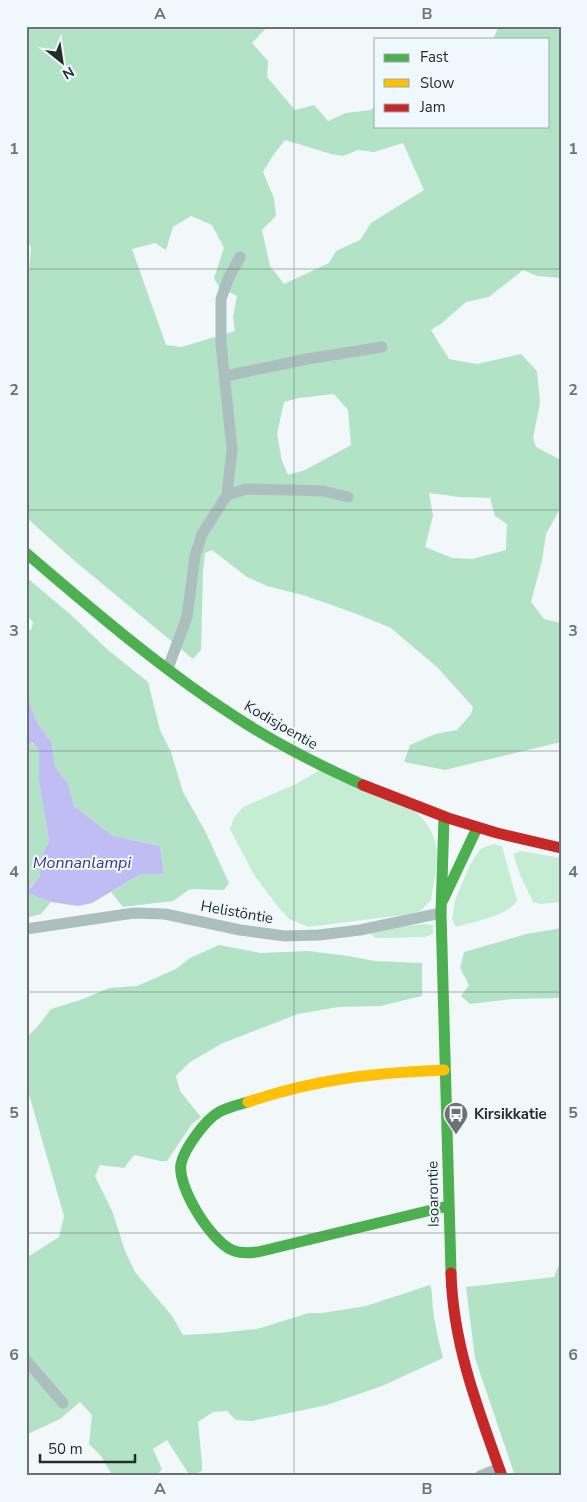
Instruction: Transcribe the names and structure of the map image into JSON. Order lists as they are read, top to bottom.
{
  "streets": {
    "street": ["Kodisjoentie", "Helistöntie", "Isoarontie"]
  },
  "crossings": [
    ["Kodisjoentie", "Isoarontie"],
    ["Helistöntie", "Isoarontie"]
  ],
  "water": ["Monnanlampi"],
  "places": {
    "bus stop": ["Kirsikkatie"]
  },
  "legend": ["Fast", "Slow", "Jam"],
  "scale_bar": "50 m",
  "north": "bottom right",
  "grid": {
    "columns": ["A", "B"],
    "rows": [
      "1",
      "2",
      "3",
      "4",
      "5",
      "6"
    ]
  }
}
